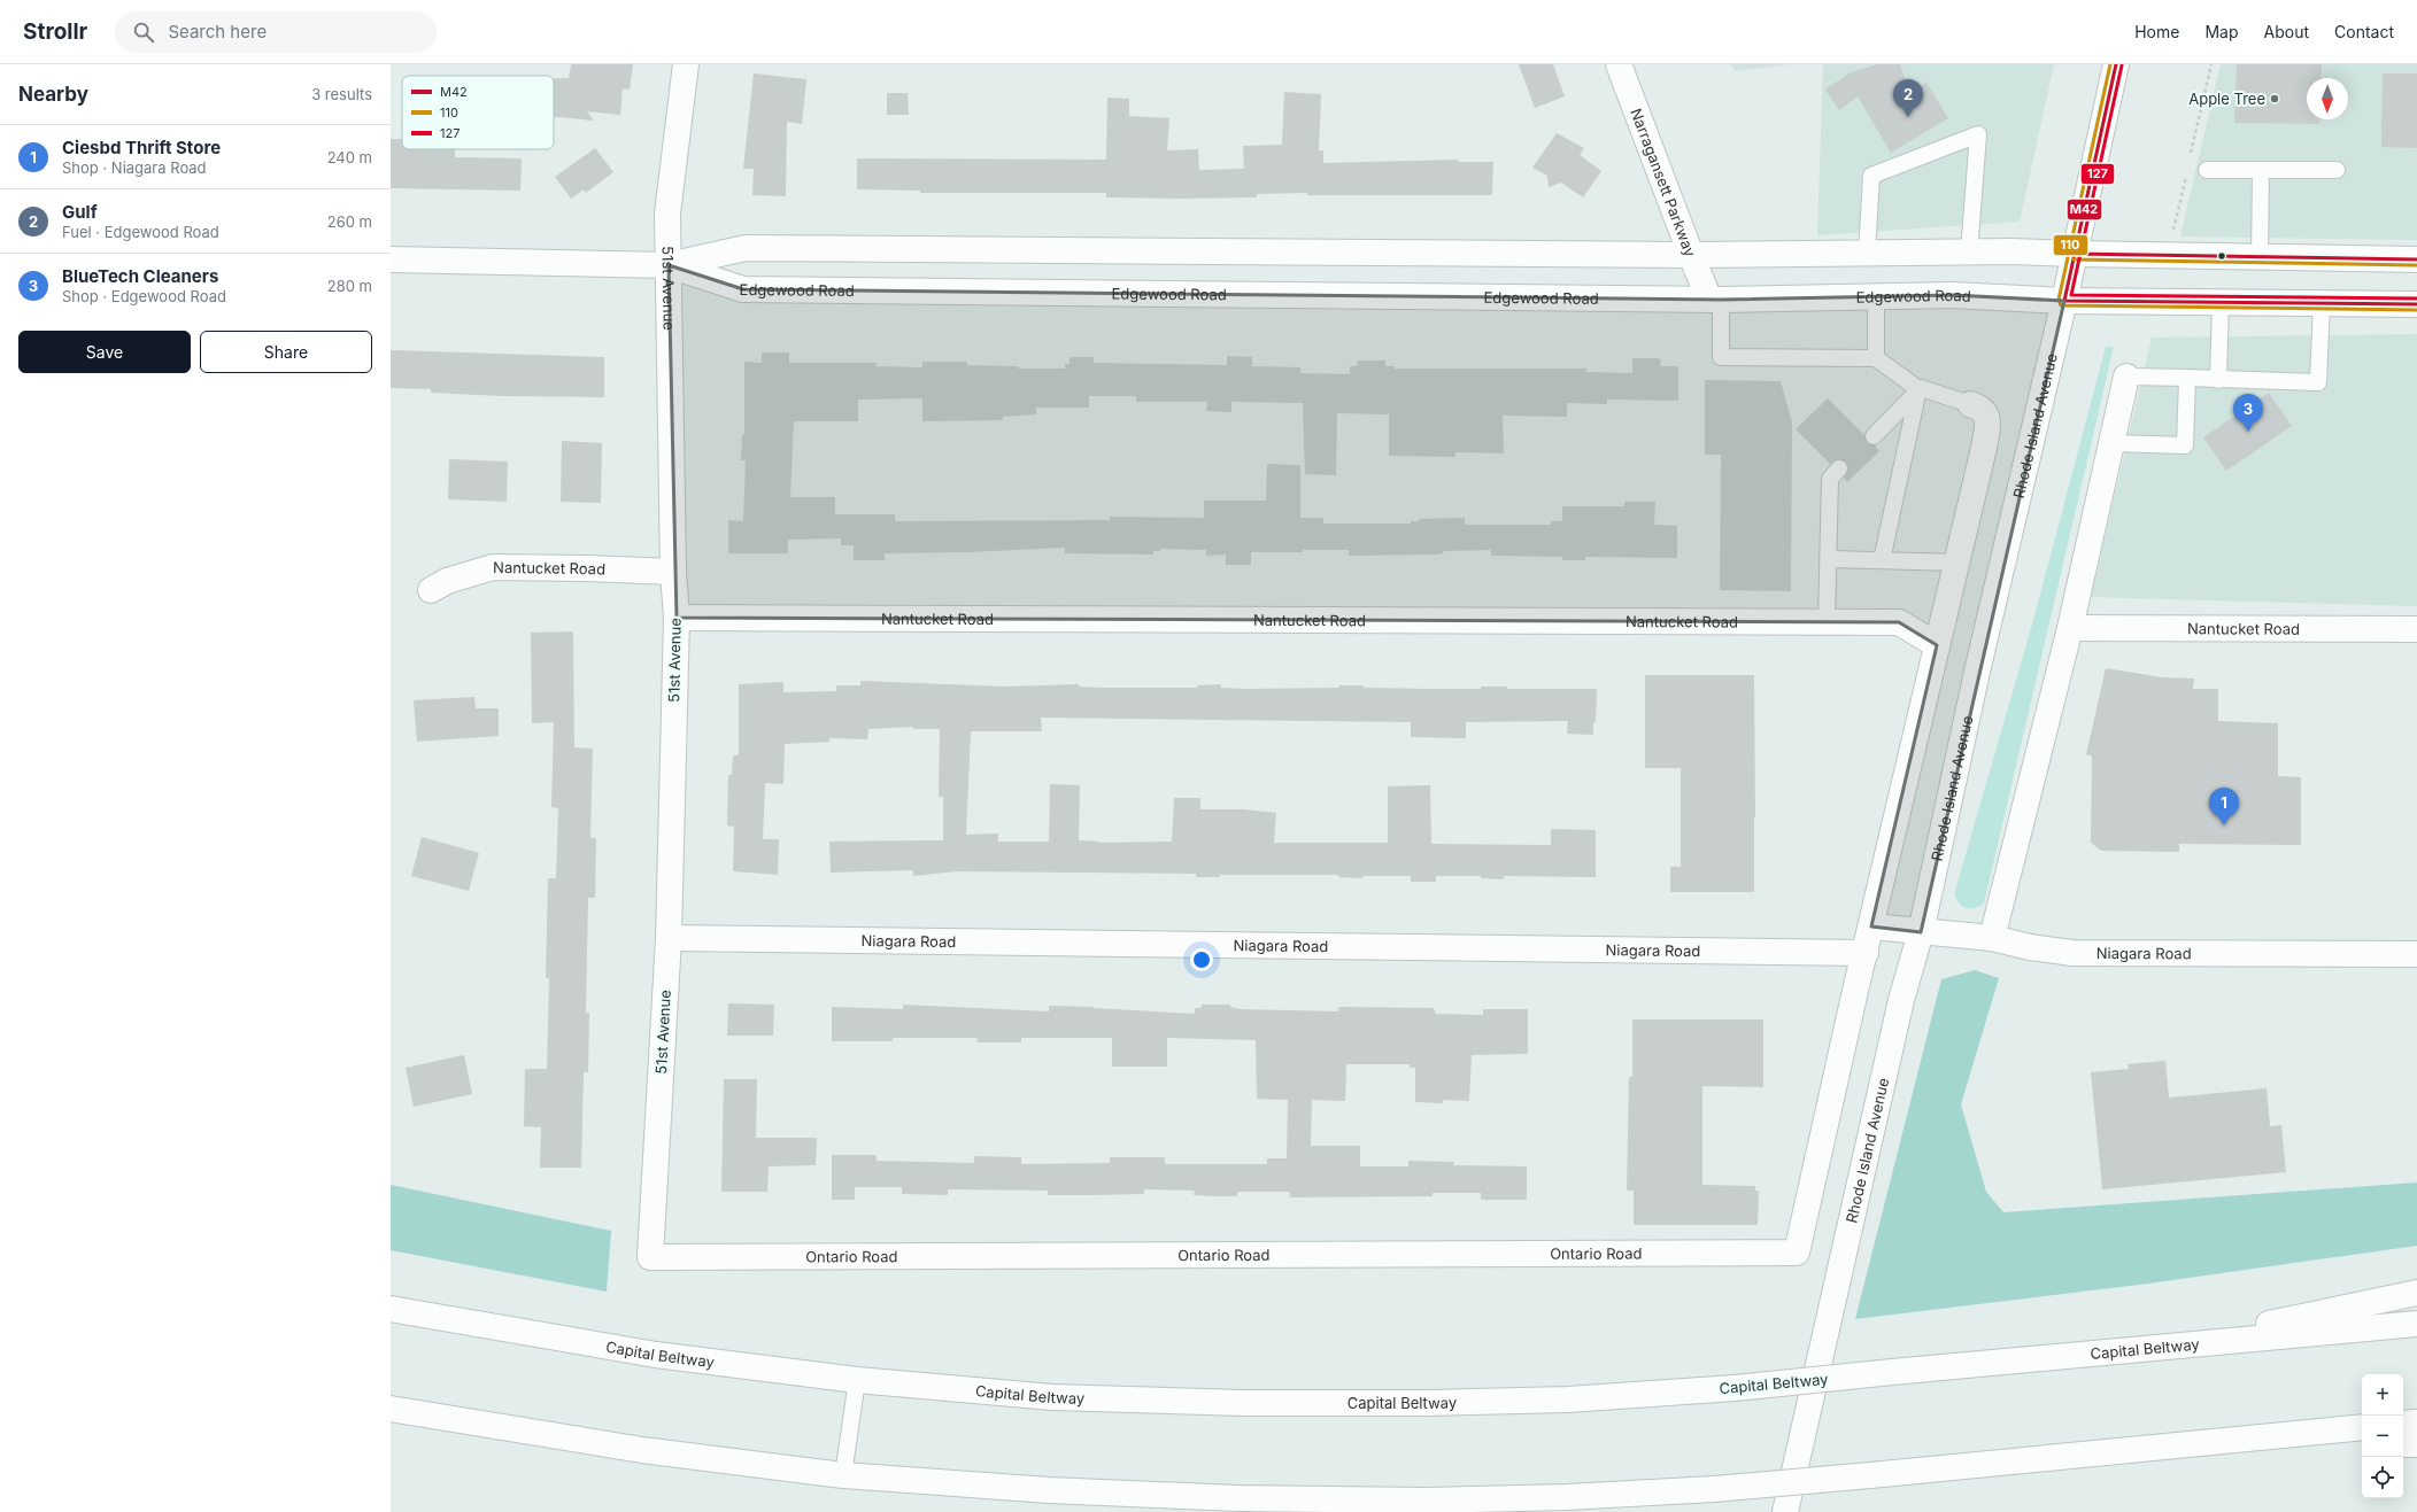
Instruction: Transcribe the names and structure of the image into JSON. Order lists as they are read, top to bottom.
{
  "streets": {
    "main road": [
      "Narragansett Parkway",
      "51st Avenue",
      "Edgewood Road",
      "Rhode Island Avenue",
      "Nantucket Road",
      "Niagara Road",
      "Ontario Road",
      "Capital Beltway"
    ]
  },
  "crossings": [
    ["Narragansett Parkway", "Edgewood Road"],
    ["51st Avenue", "Edgewood Road"],
    ["51st Avenue", "Nantucket Road"],
    ["51st Avenue", "Niagara Road"],
    ["51st Avenue", "Ontario Road"],
    ["Edgewood Road", "Rhode Island Avenue"],
    ["Rhode Island Avenue", "Niagara Road"],
    ["Niagara Road", "Ontario Road"]
  ],
  "places": ["Apple Tree"],
  "lines": ["transit line M42", "transit line 110", "transit line 127"],
  "legend": ["M42", "110", "127"],
  "north": "bottom",
  "page": {
    "header": "Strollr",
    "search": "Search here",
    "nav": [
      "Home",
      "Map",
      "About",
      "Contact"
    ],
    "heading": ["Nearby", "3 results"],
    "pins": ["2", "3", "1"],
    "list": [
      {
        "mark": "1",
        "name": "Ciesbd Thrift Store",
        "note": "Shop · Niagara Road",
        "value": "240 m"
      },
      {
        "mark": "2",
        "name": "Gulf",
        "note": "Fuel · Edgewood Road",
        "value": "260 m"
      },
      {
        "mark": "3",
        "name": "BlueTech Cleaners",
        "note": "Shop · Edgewood Road",
        "value": "280 m"
      }
    ],
    "buttons": ["Save", "Share"],
    "map_buttons": ["+", "−"]
  }
}
